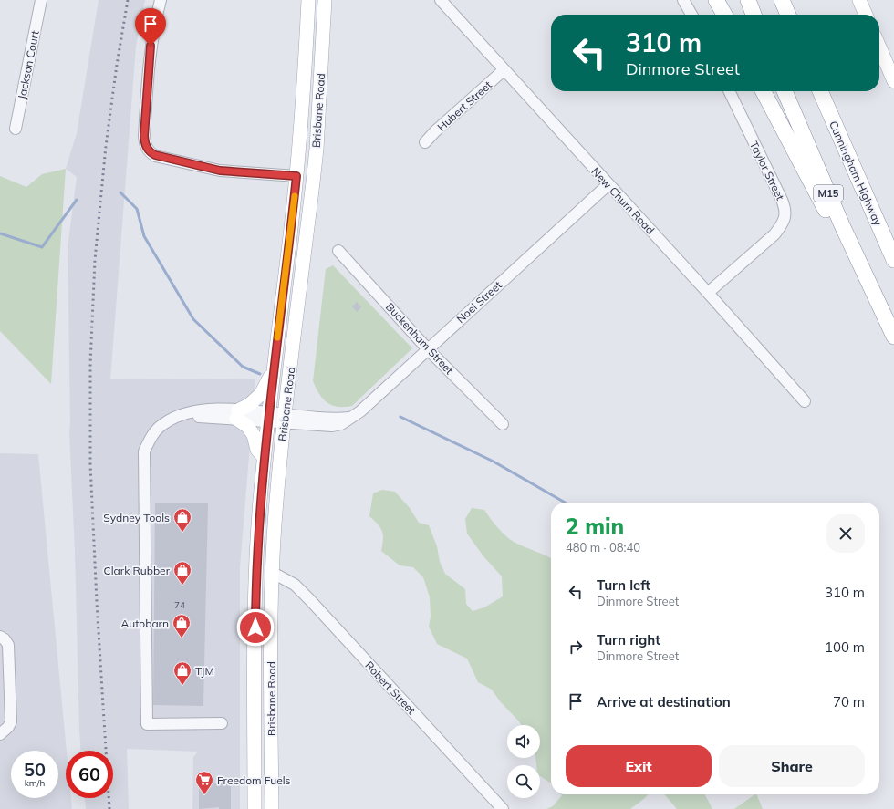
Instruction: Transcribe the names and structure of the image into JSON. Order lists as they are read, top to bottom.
{
  "streets": {
    "highway": ["Cunningham Highway", "M15"],
    "main road": ["Brisbane Road"],
    "street": [
      "Jackson Court",
      "Hubert Street",
      "Taylor Street",
      "New Chum Road",
      "Noel Street",
      "Buckenham Street",
      "Robert Street"
    ]
  },
  "crossings": [
    ["Hubert Street", "New Chum Road"],
    ["Brisbane Road", "Noel Street"],
    ["Brisbane Road", "Robert Street"],
    ["Taylor Street", "New Chum Road"],
    ["New Chum Road", "Noel Street"],
    ["Noel Street", "Buckenham Street"]
  ],
  "places": {
    "shop": [
      "Sydney Tools",
      "Clark Rubber",
      "Autobarn",
      "TJM"
    ],
    "supermarket": ["Freedom Fuels"]
  },
  "house_numbers": ["74"],
  "page": {
    "turn": ["310 m", "Dinmore Street"],
    "heading": ["2 min", "480 m · 08:40"],
    "list": [
      {
        "name": "Turn left",
        "note": "Dinmore Street",
        "value": "310 m"
      },
      {
        "name": "Turn right",
        "note": "Dinmore Street",
        "value": "100 m"
      },
      {
        "name": "Arrive at destination",
        "value": "70 m"
      }
    ],
    "buttons": ["Exit", "Share"],
    "speed": "50 km/h",
    "limit": "60"
  }
}
